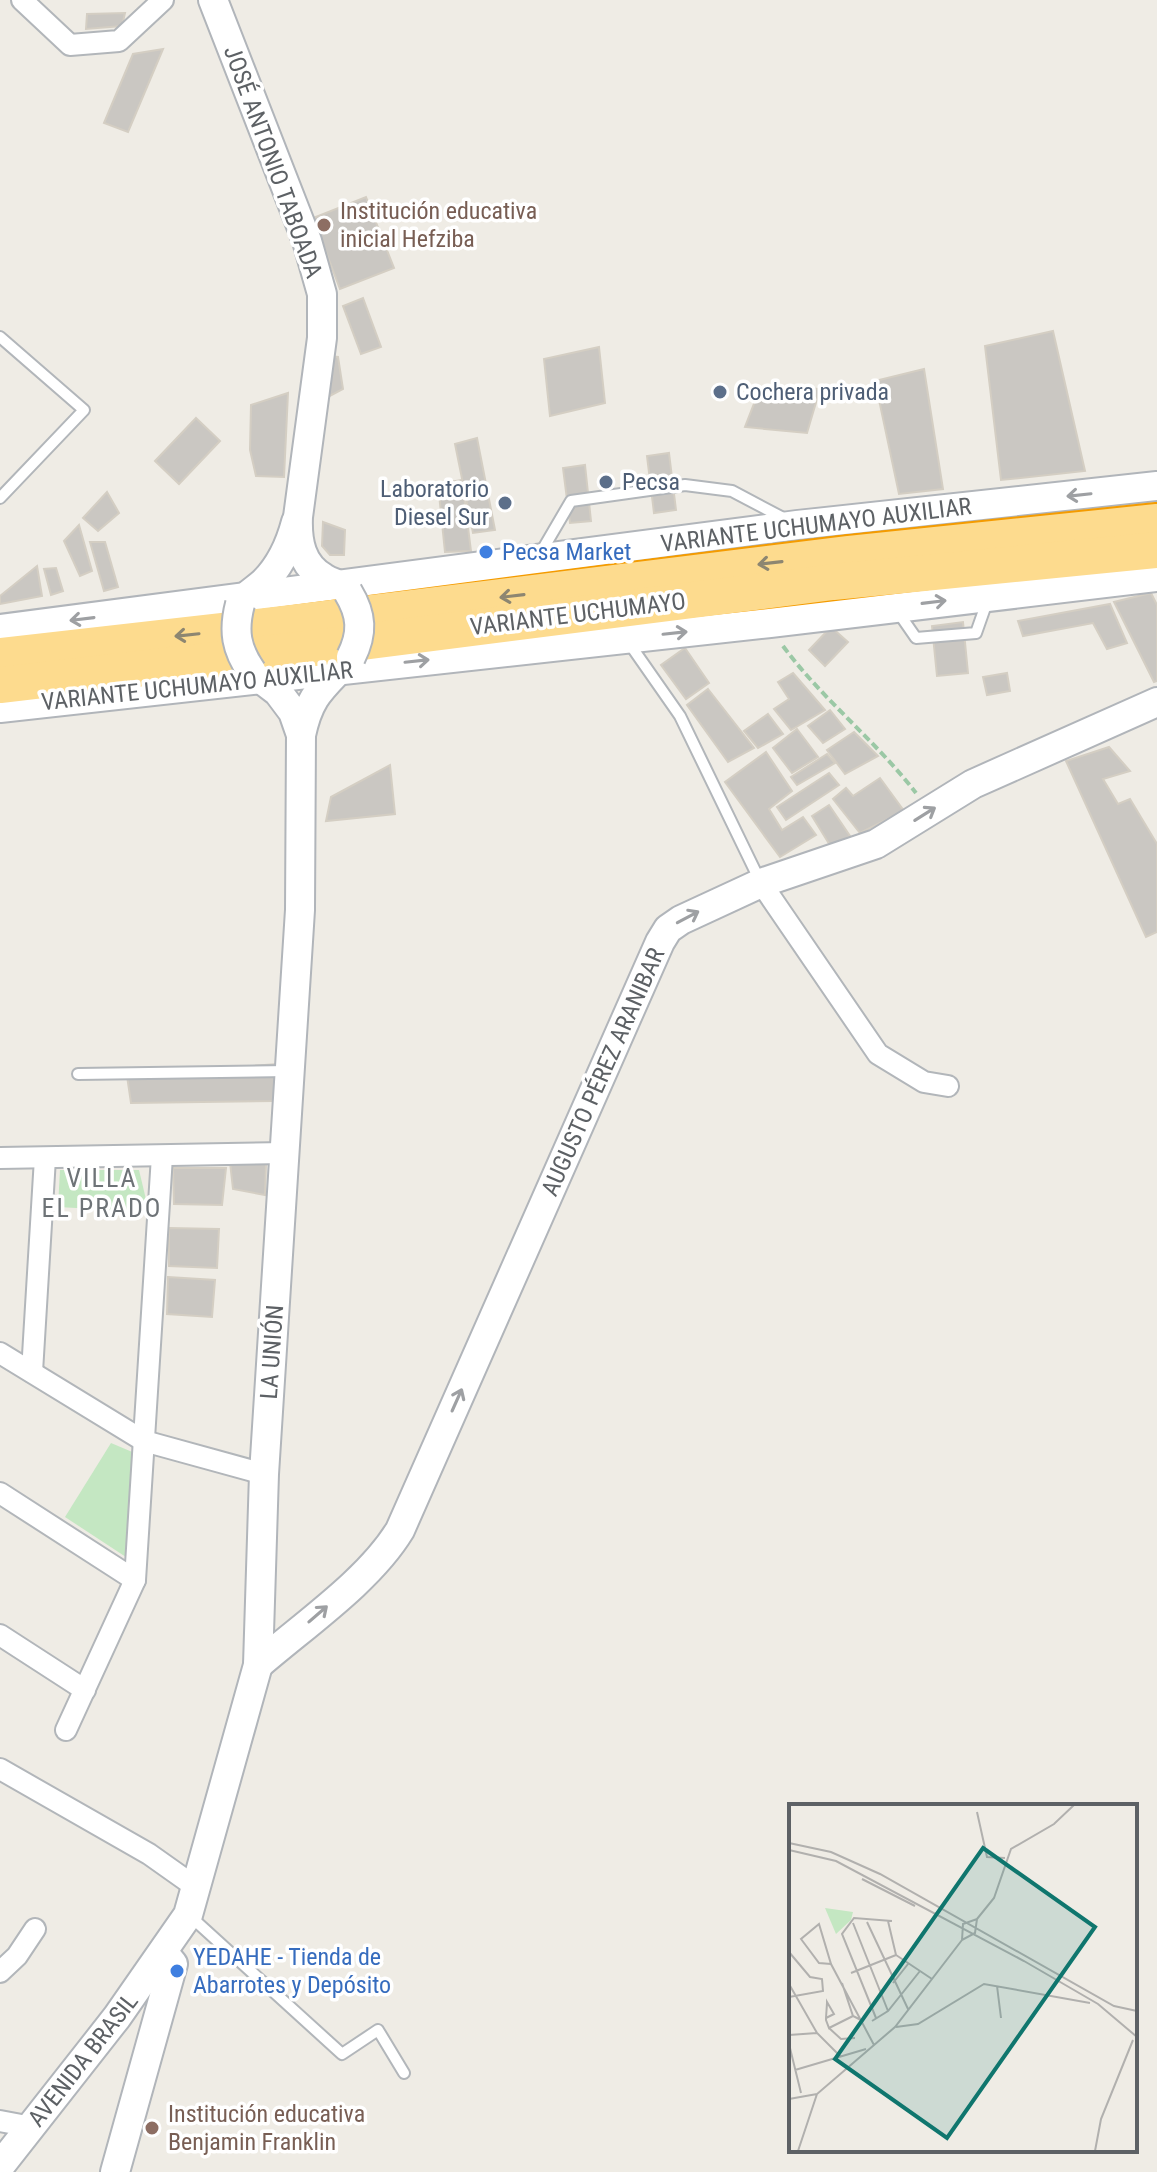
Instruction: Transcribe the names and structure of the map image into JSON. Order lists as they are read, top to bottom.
{
  "streets": {
    "highway": ["VARIANTE UCHUMAYO"],
    "main road": [
      "JOSÉ ANTONIO TABOADA",
      "VARIANTE UCHUMAYO AUXILIAR",
      "AUGUSTO PÉREZ ARANIBAR",
      "LA UNIÓN",
      "AVENIDA BRASIL"
    ]
  },
  "crossings": [
    ["JOSÉ ANTONIO TABOADA", "VARIANTE UCHUMAYO AUXILIAR"],
    ["VARIANTE UCHUMAYO AUXILIAR", "LA UNIÓN"],
    ["AUGUSTO PÉREZ ARANIBAR", "LA UNIÓN"],
    ["LA UNIÓN", "AVENIDA BRASIL"]
  ],
  "one_way": ["AUGUSTO PÉREZ ARANIBAR"],
  "districts": ["VILLA EL PRADO"],
  "places": [
    "Institución educativa inicial Hefziba",
    "Cochera privada",
    "Pecsa",
    "Laboratorio Diesel Sur",
    "Pecsa Market",
    "YEDAHE - Tienda de Abarrotes y Depósito",
    "Institución educativa Benjamin Franklin"
  ]
}
